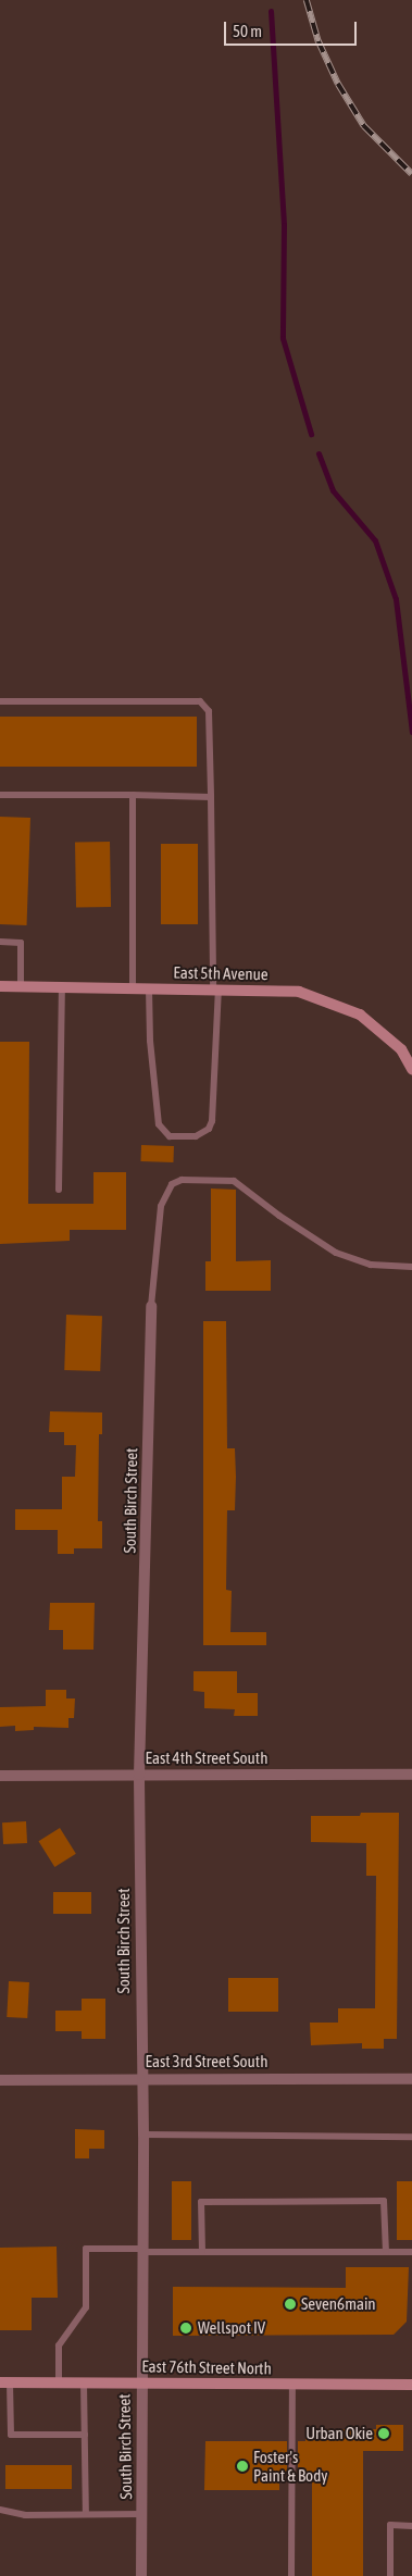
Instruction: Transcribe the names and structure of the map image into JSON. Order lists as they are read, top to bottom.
{
  "streets": {
    "street": [
      "East 5th Avenue",
      "South Birch Street",
      "East 4th Street South",
      "East 3rd Street South",
      "East 76th Street North"
    ]
  },
  "crossings": [
    ["South Birch Street", "East 4th Street South"],
    ["South Birch Street", "East 3rd Street South"],
    ["South Birch Street", "East 76th Street North"]
  ],
  "places": [
    "Seven6main",
    "Wellspot IV",
    "Urban Okie",
    "Foster's Paint & Body"
  ],
  "scale_bar": "50 m"
}
